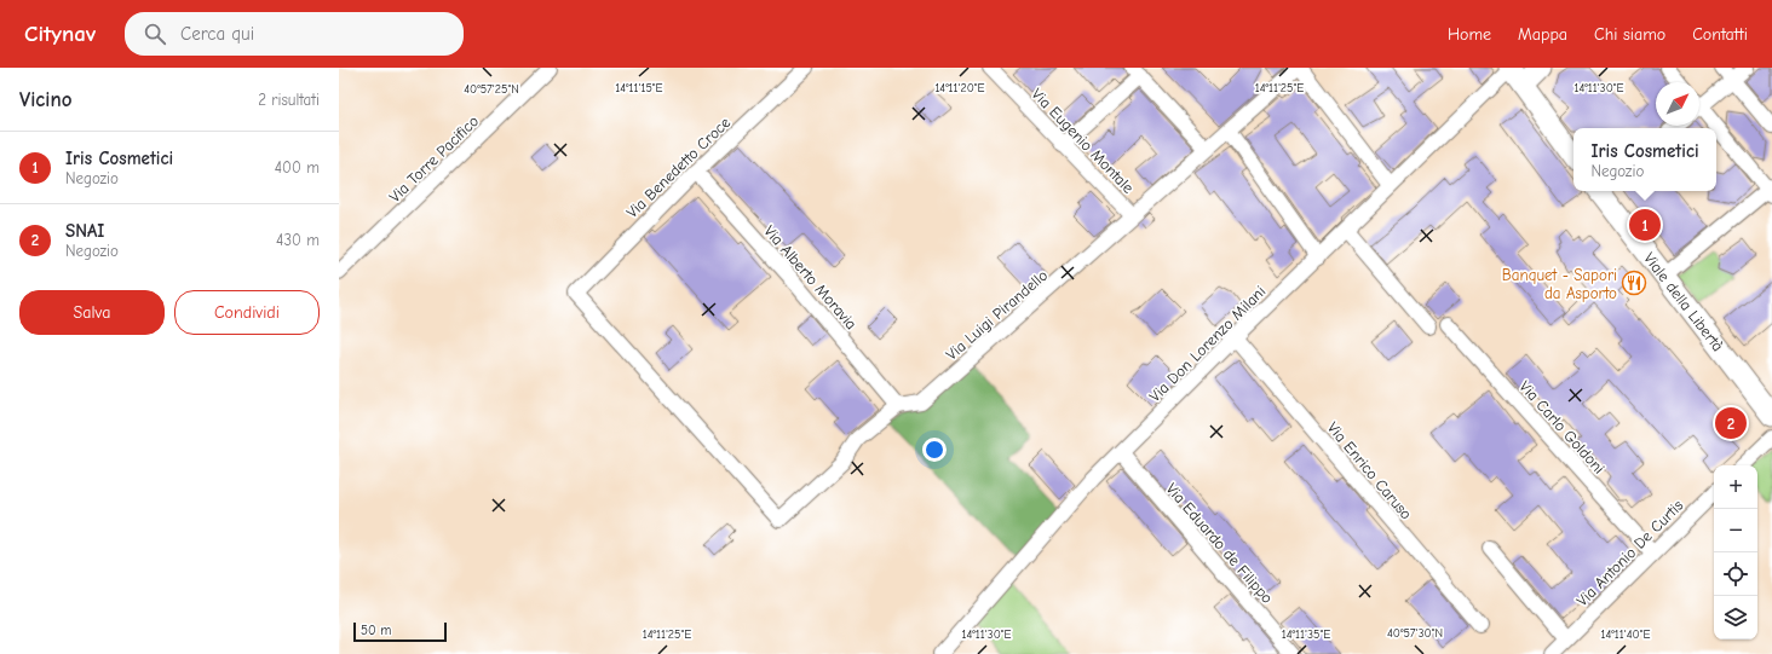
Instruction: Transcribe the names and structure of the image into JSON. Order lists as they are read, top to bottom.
{
  "streets": {
    "main road": ["Viale della Libertà"],
    "street": [
      "Via Eugenio Montale",
      "Via Torre Pacifico",
      "Via Benedetto Croce",
      "Via Alberto Moravia",
      "Via Luigi Pirandello",
      "Via Don Lorenzo Milani",
      "Via Carlo Goldoni",
      "Via Enrico Caruso",
      "Via Eduardo de Filippo",
      "Via Antonio De Curtis"
    ]
  },
  "crossings": [
    ["Via Eugenio Montale", "Via Luigi Pirandello"],
    ["Via Benedetto Croce", "Via Alberto Moravia"],
    ["Via Benedetto Croce", "Via Luigi Pirandello"],
    ["Via Alberto Moravia", "Via Luigi Pirandello"],
    ["Via Don Lorenzo Milani", "Via Enrico Caruso"],
    ["Via Don Lorenzo Milani", "Via Eduardo de Filippo"],
    ["Via Carlo Goldoni", "Via Antonio De Curtis"]
  ],
  "places": {
    "restaurant": ["Banquet - Sapori da Asporto"]
  },
  "scale_bar": "50 m",
  "north": "top right",
  "page": {
    "header": "Citynav",
    "search": "Cerca qui",
    "nav": [
      "Home",
      "Mappa",
      "Chi siamo",
      "Contatti"
    ],
    "heading": ["Vicino", "2 risultati"],
    "popup": ["Iris Cosmetici", "Negozio"],
    "list": [
      {
        "mark": "1",
        "name": "Iris Cosmetici",
        "note": "Negozio",
        "value": "400 m"
      },
      {
        "mark": "2",
        "name": "SNAI",
        "note": "Negozio",
        "value": "430 m"
      }
    ],
    "pins": ["1", "2"],
    "buttons": ["Salva", "Condividi"],
    "map_buttons": ["+", "−"],
    "scale": "50 m"
  },
  "coordinates": [
    "14°11'15\"E",
    "14°11'20\"E",
    "14°11'25\"E",
    "14°11'30\"E",
    "40°57'25\"N",
    "40°57'30\"N",
    "14°11'35\"E",
    "14°11'40\"E"
  ]
}
